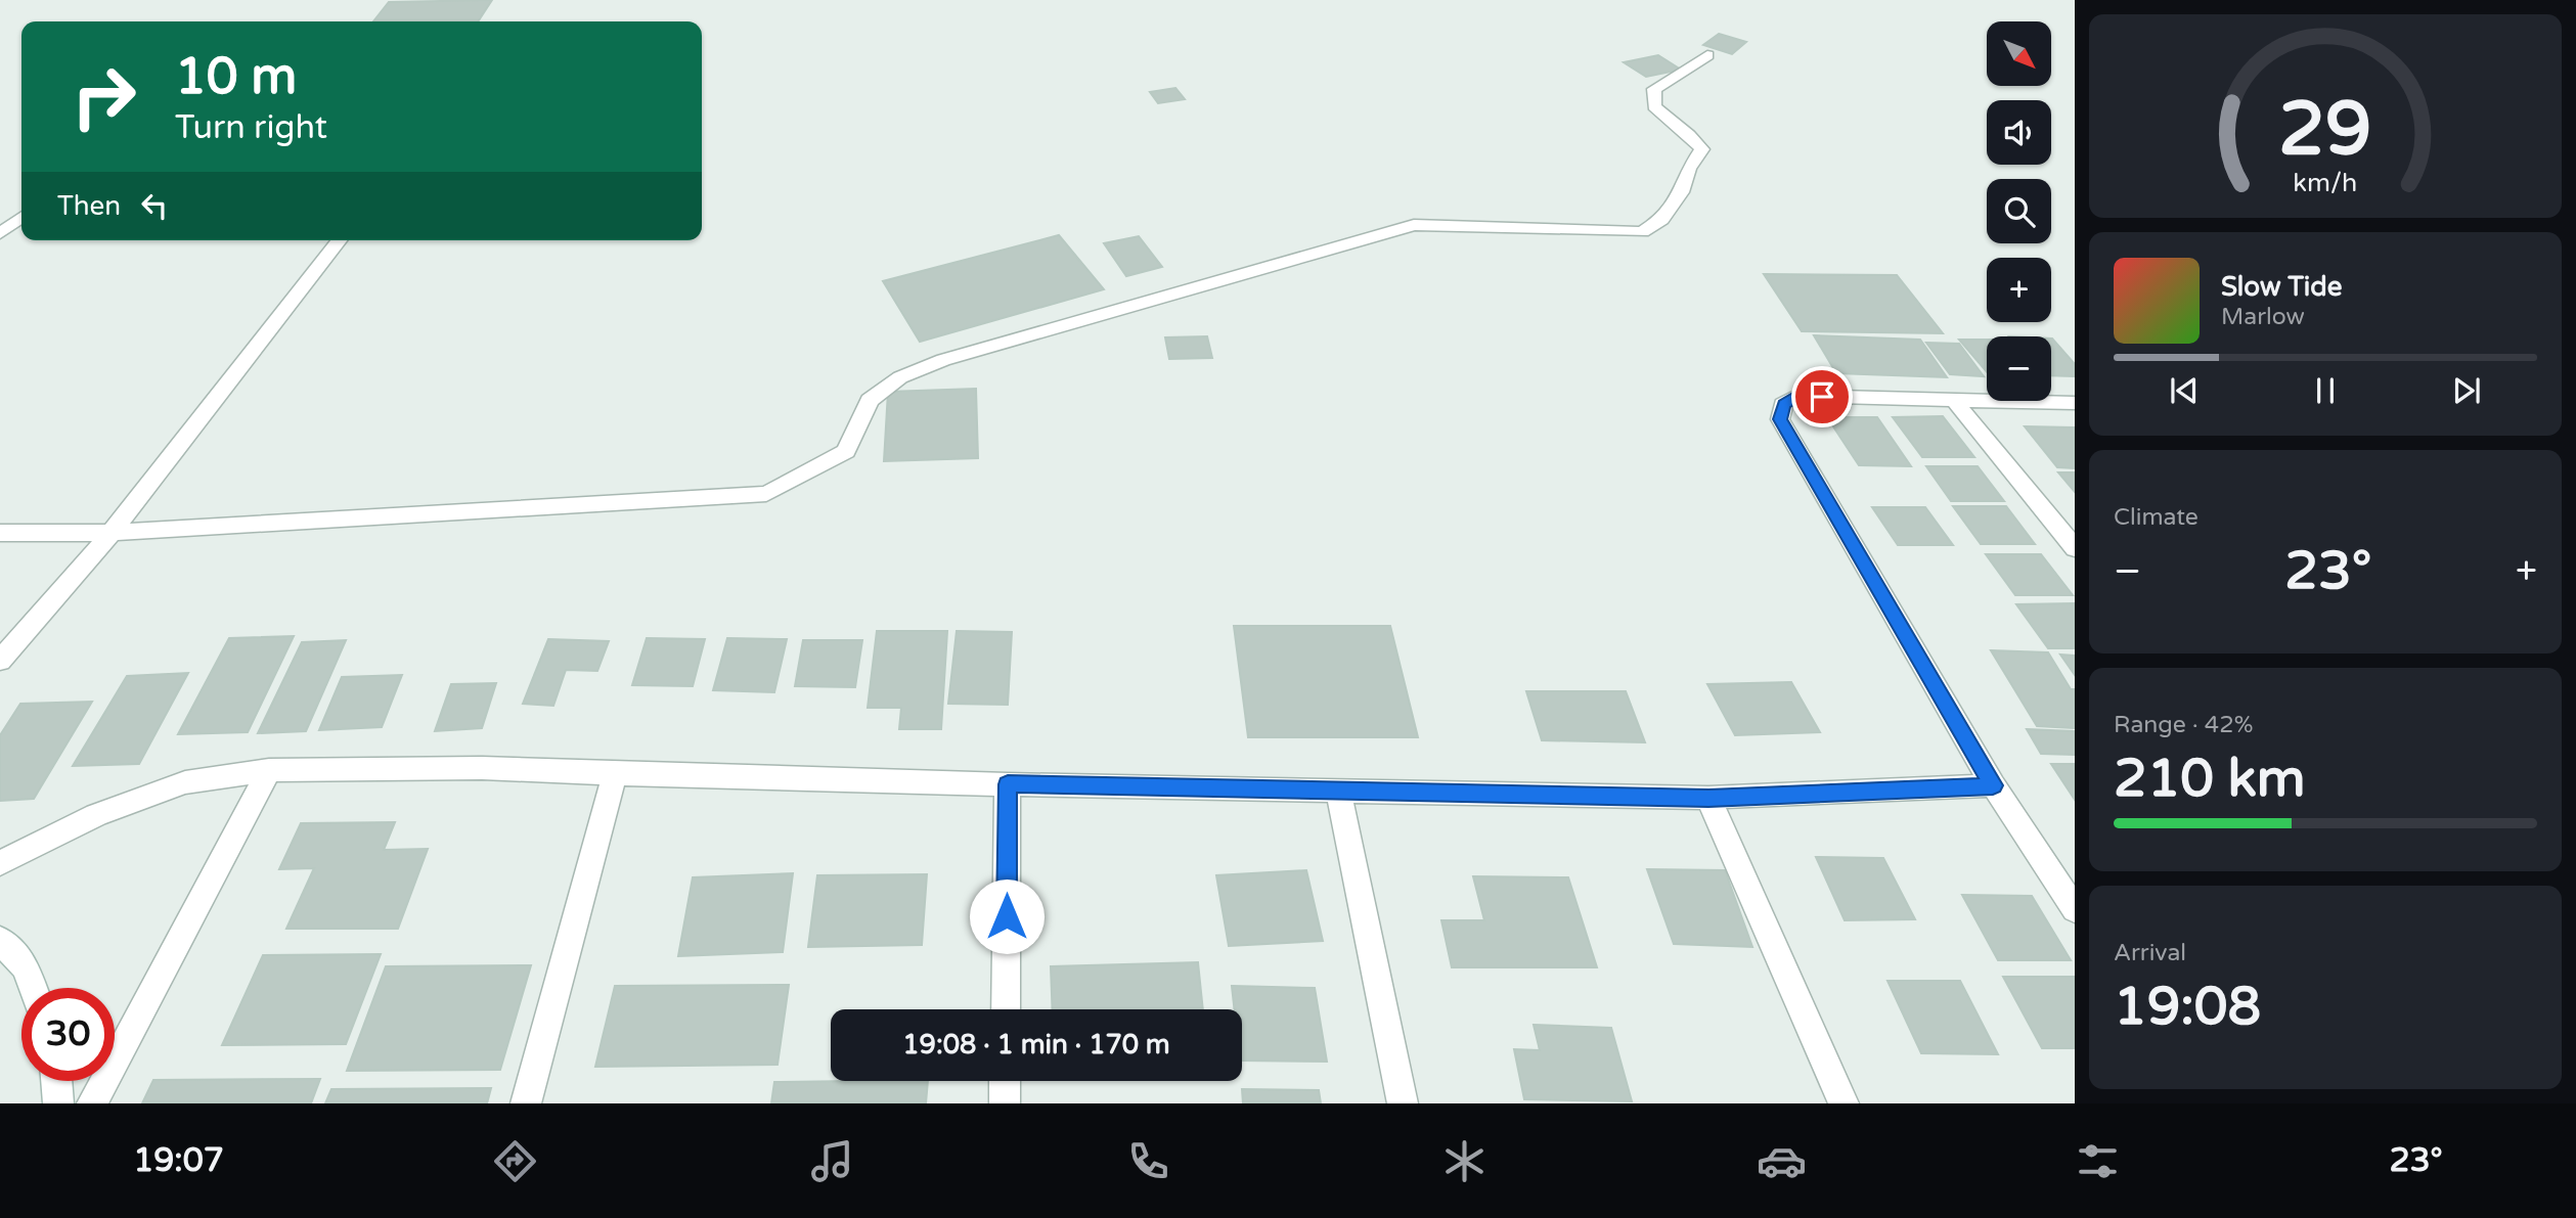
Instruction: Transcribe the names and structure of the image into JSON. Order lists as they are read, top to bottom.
{
  "north": "bottom right",
  "page": {
    "map_buttons": ["+", "−"],
    "turn": ["10 m", "Turn right"],
    "then": "Then",
    "song": ["Slow Tide", "Marlow"],
    "tile": [
      "Climate",
      ["Range · 42%", "210 km"],
      ["Arrival", "19:08"]
    ],
    "heat": ["−", "23°", "+"],
    "limit": "30",
    "trip": "19:08 · 1 min · 170 m",
    "tabs": ["19:07", "23°"],
    "gauge": ["29", "km/h"]
  }
}
